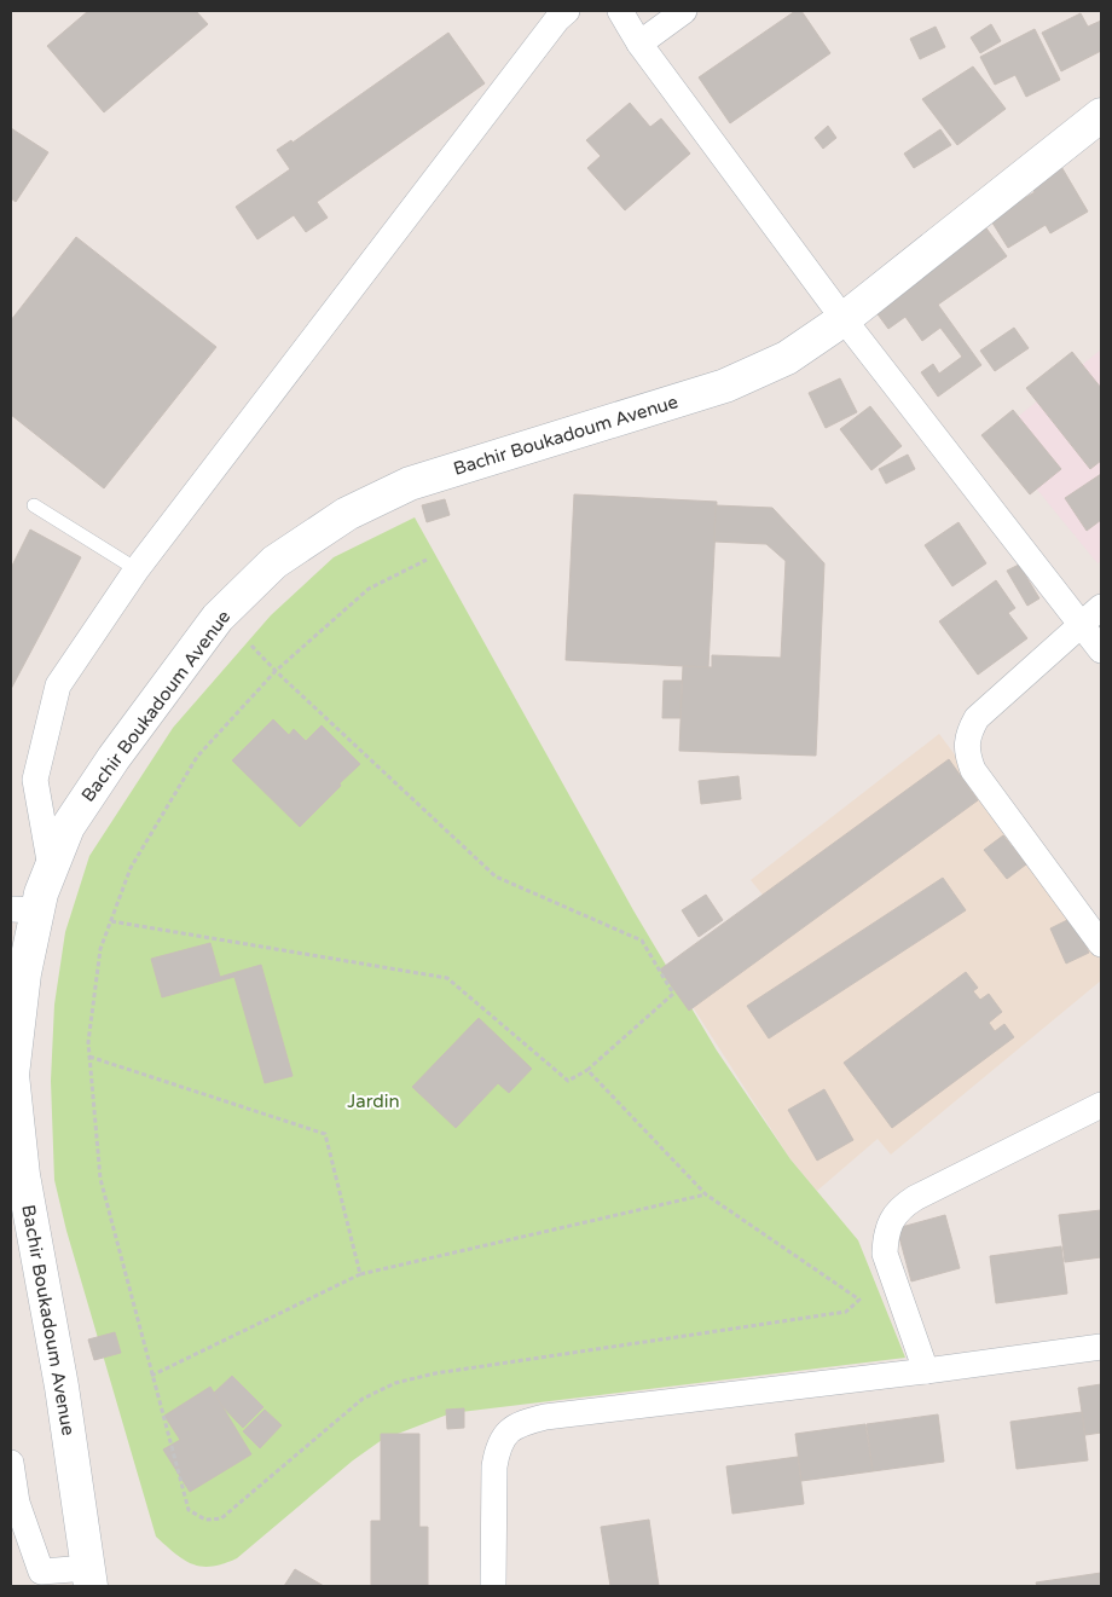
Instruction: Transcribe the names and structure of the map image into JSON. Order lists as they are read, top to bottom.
{
  "streets": {
    "street": ["Bachir Boukadoum Avenue"]
  },
  "parks": ["Jardin"]
}
